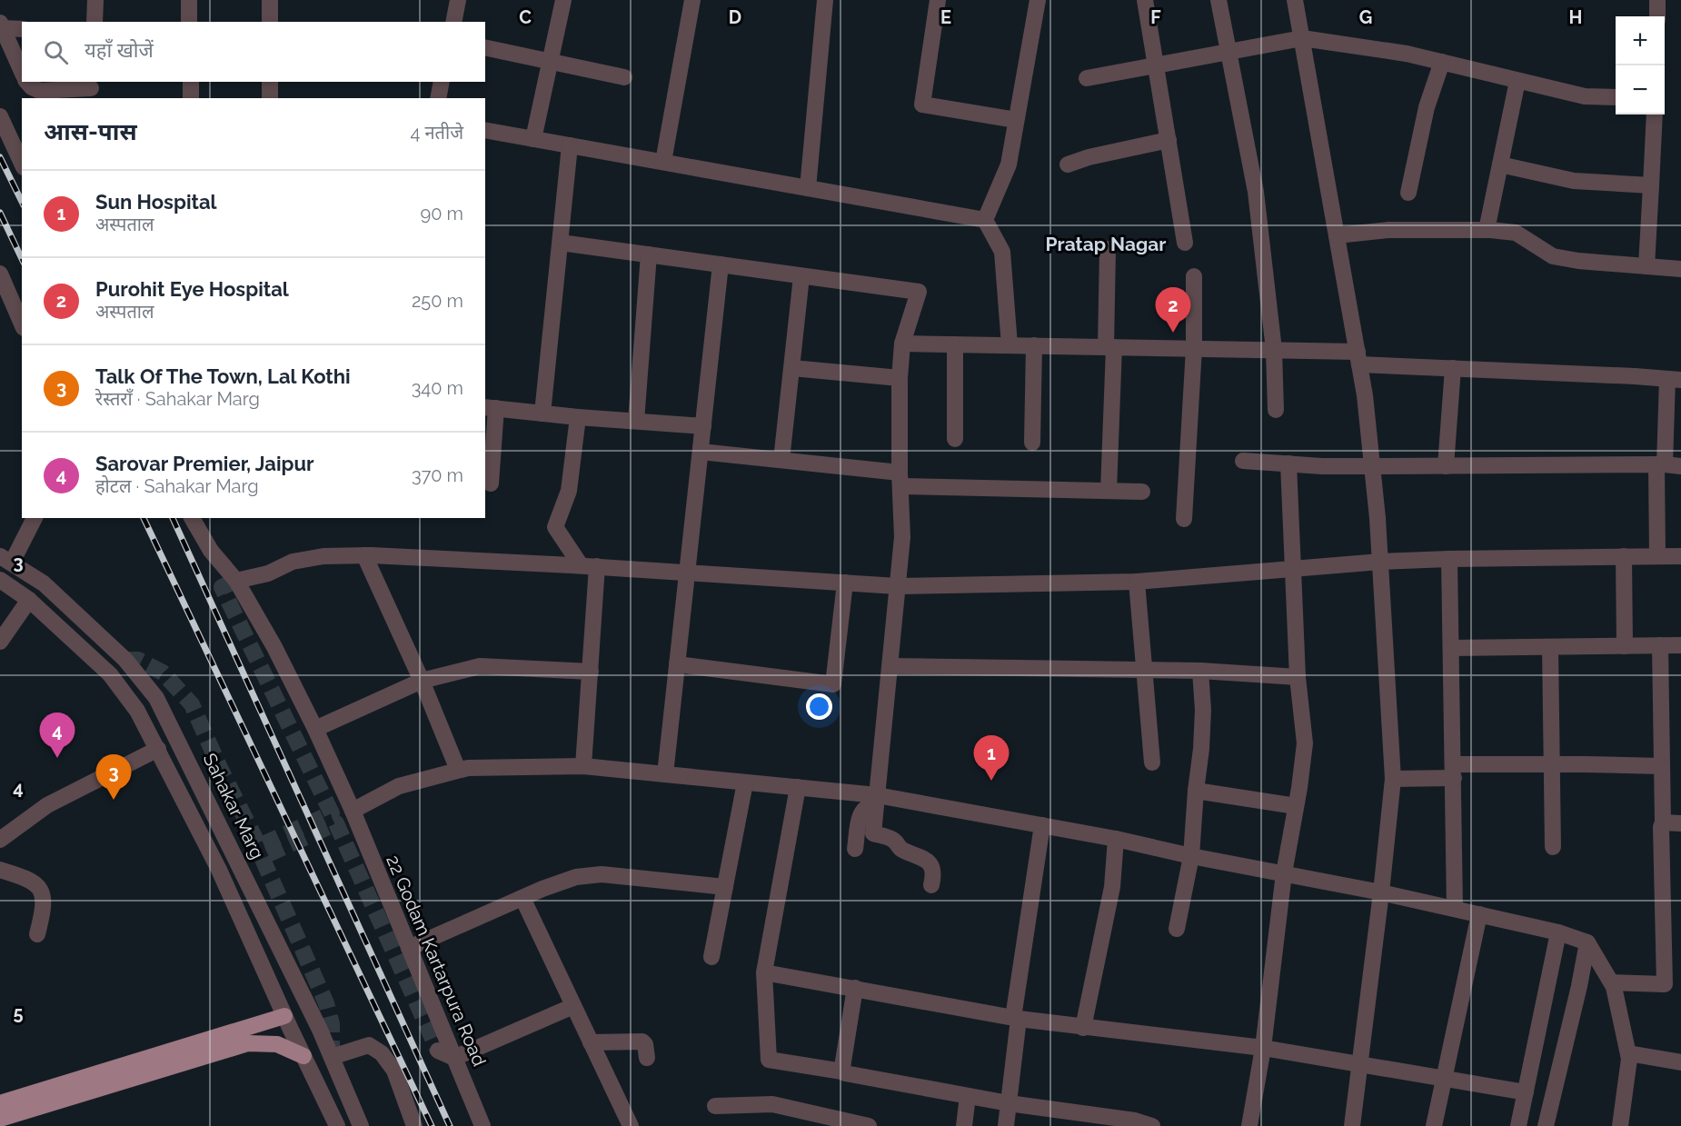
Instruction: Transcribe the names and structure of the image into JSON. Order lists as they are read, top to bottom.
{
  "streets": {
    "street": ["Sahakar Marg", "22 Godam Kartarpura Road"]
  },
  "districts": ["Pratap Nagar"],
  "page": {
    "map_buttons": ["+", "−"],
    "search": "यहाँ खोजें",
    "heading": ["आस-पास", "4 नतीजे"],
    "list": [
      {
        "mark": "1",
        "name": "Sun Hospital",
        "note": "अस्पताल",
        "value": "90 m"
      },
      {
        "mark": "2",
        "name": "Purohit Eye Hospital",
        "note": "अस्पताल",
        "value": "250 m"
      },
      {
        "mark": "3",
        "name": "Talk Of The Town, Lal Kothi",
        "note": "रेस्तराँ · Sahakar Marg",
        "value": "340 m"
      },
      {
        "mark": "4",
        "name": "Sarovar Premier, Jaipur",
        "note": "होटल · Sahakar Marg",
        "value": "370 m"
      }
    ],
    "pins": [
      "2",
      "4",
      "1",
      "3"
    ]
  },
  "grid": {
    "columns": [
      "C",
      "D",
      "E",
      "F",
      "G",
      "H"
    ],
    "rows": ["3", "4", "5"]
  }
}
